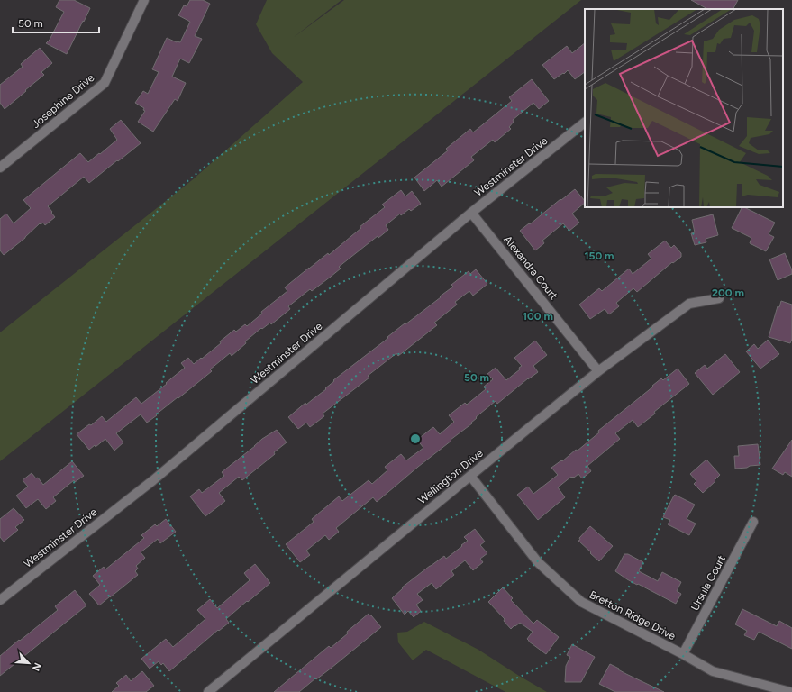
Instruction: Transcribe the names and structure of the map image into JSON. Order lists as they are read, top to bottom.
{
  "streets": {
    "street": [
      "Josephine Drive",
      "Westminster Drive",
      "Alexandra Court",
      "Wellington Drive",
      "Ursula Court",
      "Bretton Ridge Drive"
    ]
  },
  "crossings": [
    ["Westminster Drive", "Alexandra Court"],
    ["Alexandra Court", "Wellington Drive"],
    ["Wellington Drive", "Bretton Ridge Drive"],
    ["Ursula Court", "Bretton Ridge Drive"]
  ],
  "scale_bar": "50 m",
  "north": "bottom right",
  "rings": [
    "150 m",
    "200 m",
    "100 m",
    "50 m"
  ]
}
